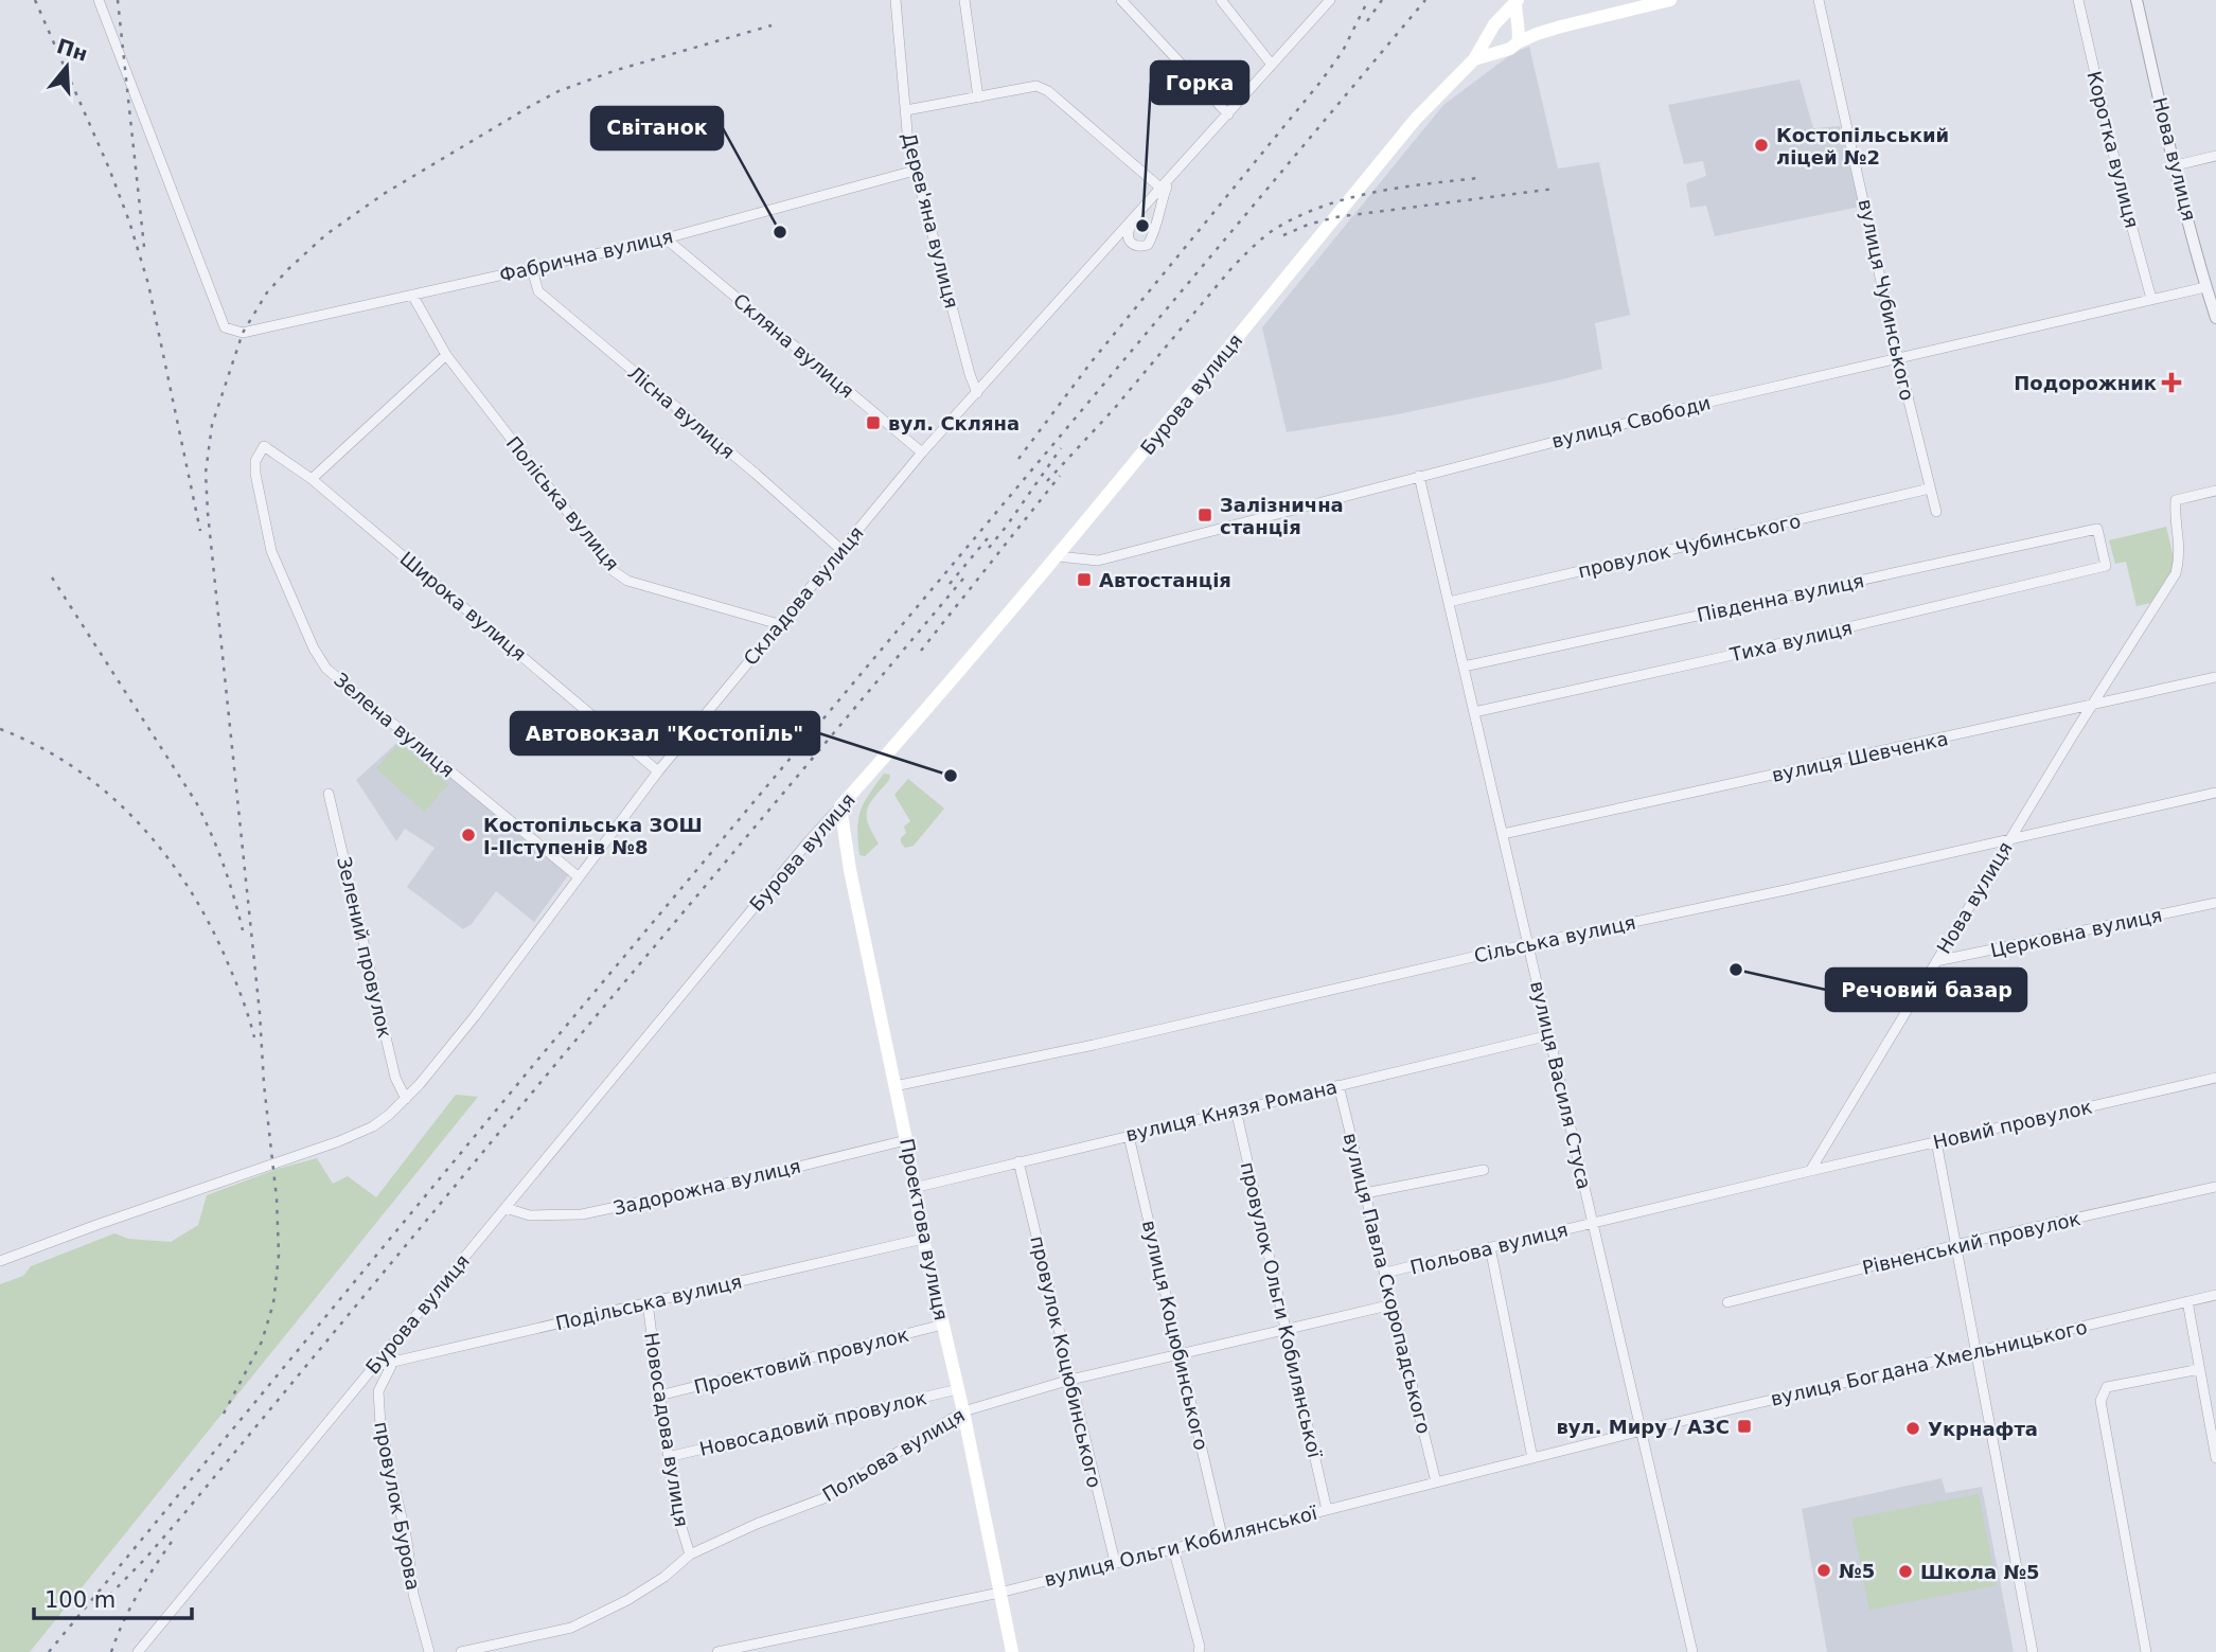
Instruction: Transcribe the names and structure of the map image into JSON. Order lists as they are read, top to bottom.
{
  "streets": {
    "main road": ["Бурова вулиця", "Проектова вулиця"],
    "street": [
      "Коротка вулиця",
      "Нова вулиця",
      "Дерев'яна вулиця",
      "Фабрична вулиця",
      "вулиця Чубинського",
      "Скляна вулиця",
      "Лісна вулиця",
      "вулиця Свободи",
      "Поліська вулиця",
      "провулок Чубинського",
      "Складова вулиця",
      "Південна вулиця",
      "Широка вулиця",
      "Тиха вулиця",
      "Зелена вулиця",
      "вулиця Шевченка",
      "Церковна вулиця",
      "Сільська вулиця",
      "Зелений провулок",
      "вулиця Василя Стуса",
      "вулиця Князя Романа",
      "Новий провулок",
      "Задорожна вулиця",
      "Рівненський провулок",
      "Польова вулиця",
      "вулиця Павла Скоропадського",
      "Подільська вулиця",
      "провулок Ольги Кобилянської",
      "вулиця Коцюбинського",
      "Проектовий провулок",
      "провулок Коцюбинського",
      "вулиця Богдана Хмельницького",
      "Новосадовий провулок",
      "Новосадова вулиця",
      "провулок Бурова",
      "вулиця Ольги Кобилянської"
    ]
  },
  "crossings": [
    ["Коротка вулиця", "вулиця Свободи"],
    ["Нова вулиця", "вулиця Свободи"],
    ["Нова вулиця", "вулиця Шевченка"],
    ["Нова вулиця", "Церковна вулиця"],
    ["Нова вулиця", "Сільська вулиця"],
    ["Нова вулиця", "Новий провулок"],
    ["Дерев'яна вулиця", "Фабрична вулиця"],
    ["Дерев'яна вулиця", "Складова вулиця"],
    ["Фабрична вулиця", "Скляна вулиця"],
    ["Фабрична вулиця", "Лісна вулиця"],
    ["Фабрична вулиця", "Поліська вулиця"],
    ["вулиця Чубинського", "вулиця Свободи"],
    ["вулиця Чубинського", "провулок Чубинського"],
    ["Скляна вулиця", "Складова вулиця"],
    ["Бурова вулиця", "вулиця Свободи"],
    ["Бурова вулиця", "Задорожна вулиця"],
    ["Бурова вулиця", "Проектова вулиця"],
    ["Бурова вулиця", "Подільська вулиця"],
    ["Лісна вулиця", "Складова вулиця"],
    ["вулиця Свободи", "вулиця Василя Стуса"],
    ["Поліська вулиця", "Складова вулиця"],
    ["провулок Чубинського", "вулиця Василя Стуса"],
    ["Складова вулиця", "Широка вулиця"],
    ["Складова вулиця", "Зелена вулиця"],
    ["Складова вулиця", "Зелений провулок"],
    ["Південна вулиця", "Тиха вулиця"],
    ["Південна вулиця", "вулиця Василя Стуса"],
    ["Широка вулиця", "Зелена вулиця"],
    ["Тиха вулиця", "вулиця Василя Стуса"],
    ["вулиця Шевченка", "вулиця Василя Стуса"],
    ["Сільська вулиця", "вулиця Василя Стуса"],
    ["Сільська вулиця", "Проектова вулиця"],
    ["вулиця Василя Стуса", "вулиця Князя Романа"],
    ["вулиця Василя Стуса", "Польова вулиця"],
    ["вулиця Василя Стуса", "вулиця Богдана Хмельницького"],
    ["вулиця Василя Стуса", "вулиця Ольги Кобилянської"],
    ["вулиця Князя Романа", "Проектова вулиця"],
    ["вулиця Князя Романа", "вулиця Павла Скоропадського"],
    ["вулиця Князя Романа", "провулок Ольги Кобилянської"],
    ["вулиця Князя Романа", "вулиця Коцюбинського"],
    ["вулиця Князя Романа", "провулок Коцюбинського"],
    ["Задорожна вулиця", "Проектова вулиця"],
    ["Проектова вулиця", "Польова вулиця"],
    ["Проектова вулиця", "Подільська вулиця"],
    ["Проектова вулиця", "Проектовий провулок"],
    ["Проектова вулиця", "Новосадовий провулок"],
    ["Проектова вулиця", "вулиця Ольги Кобилянської"],
    ["Польова вулиця", "вулиця Павла Скоропадського"],
    ["Польова вулиця", "провулок Ольги Кобилянської"],
    ["Польова вулиця", "вулиця Коцюбинського"],
    ["Польова вулиця", "провулок Коцюбинського"],
    ["Польова вулиця", "Новосадова вулиця"],
    ["вулиця Павла Скоропадського", "вулиця Ольги Кобилянської"],
    ["Подільська вулиця", "Новосадова вулиця"],
    ["Подільська вулиця", "провулок Бурова"],
    ["провулок Ольги Кобилянської", "вулиця Ольги Кобилянської"],
    ["вулиця Коцюбинського", "вулиця Ольги Кобилянської"],
    ["Проектовий провулок", "Новосадова вулиця"],
    ["провулок Коцюбинського", "вулиця Ольги Кобилянської"],
    ["вулиця Богдана Хмельницького", "вулиця Ольги Кобилянської"],
    ["Новосадовий провулок", "Новосадова вулиця"]
  ],
  "places": {
    "other": [
      "Костопільський ліцей №2",
      "Горка",
      "Світанок",
      "Автовокзал \"Костопіль\"",
      "Костопільська ЗОШ І-ІІступенів №8",
      "Речовий базар",
      "Укрнафта",
      "№5",
      "Школа №5"
    ],
    "health": ["Подорожник"],
    "transit": [
      "вул. Скляна",
      "Залізнична станція",
      "Автостанція",
      "вул. Миру / АЗС"
    ]
  },
  "scale_bar": "100 m",
  "north": "top"
}
